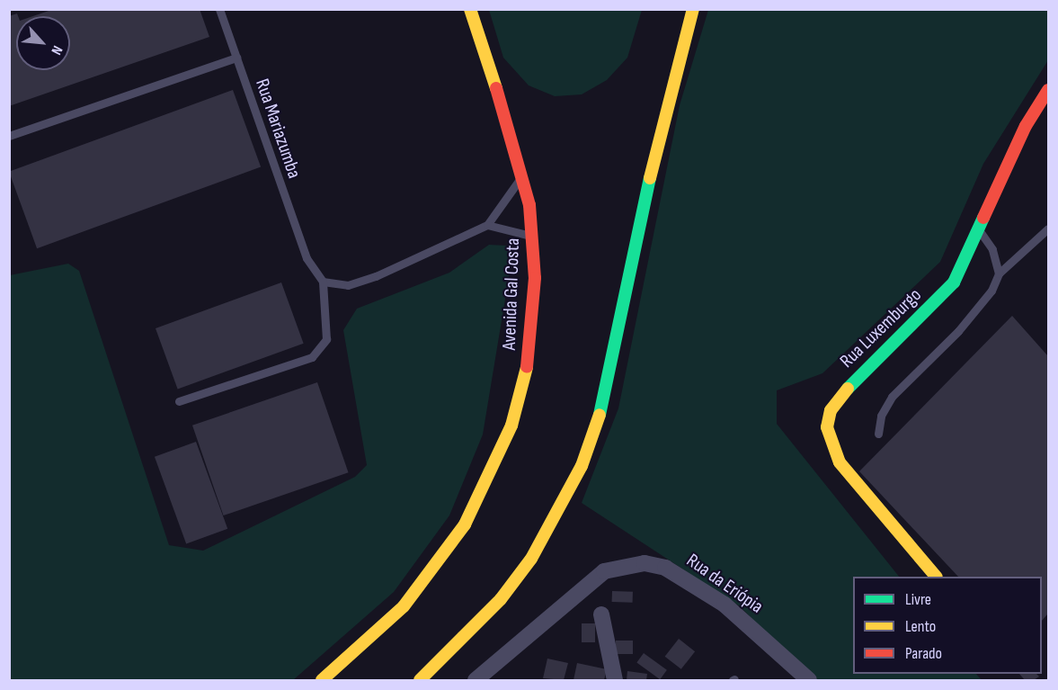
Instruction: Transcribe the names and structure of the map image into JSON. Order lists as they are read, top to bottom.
{
  "streets": {
    "main road": ["Avenida Gal Costa", "Rua Luxemburgo"],
    "street": ["Rua da Eriópia"],
    "lane": ["Rua Mariazumba"]
  },
  "legend": ["Livre", "Lento", "Parado"],
  "north": "bottom right"
}
